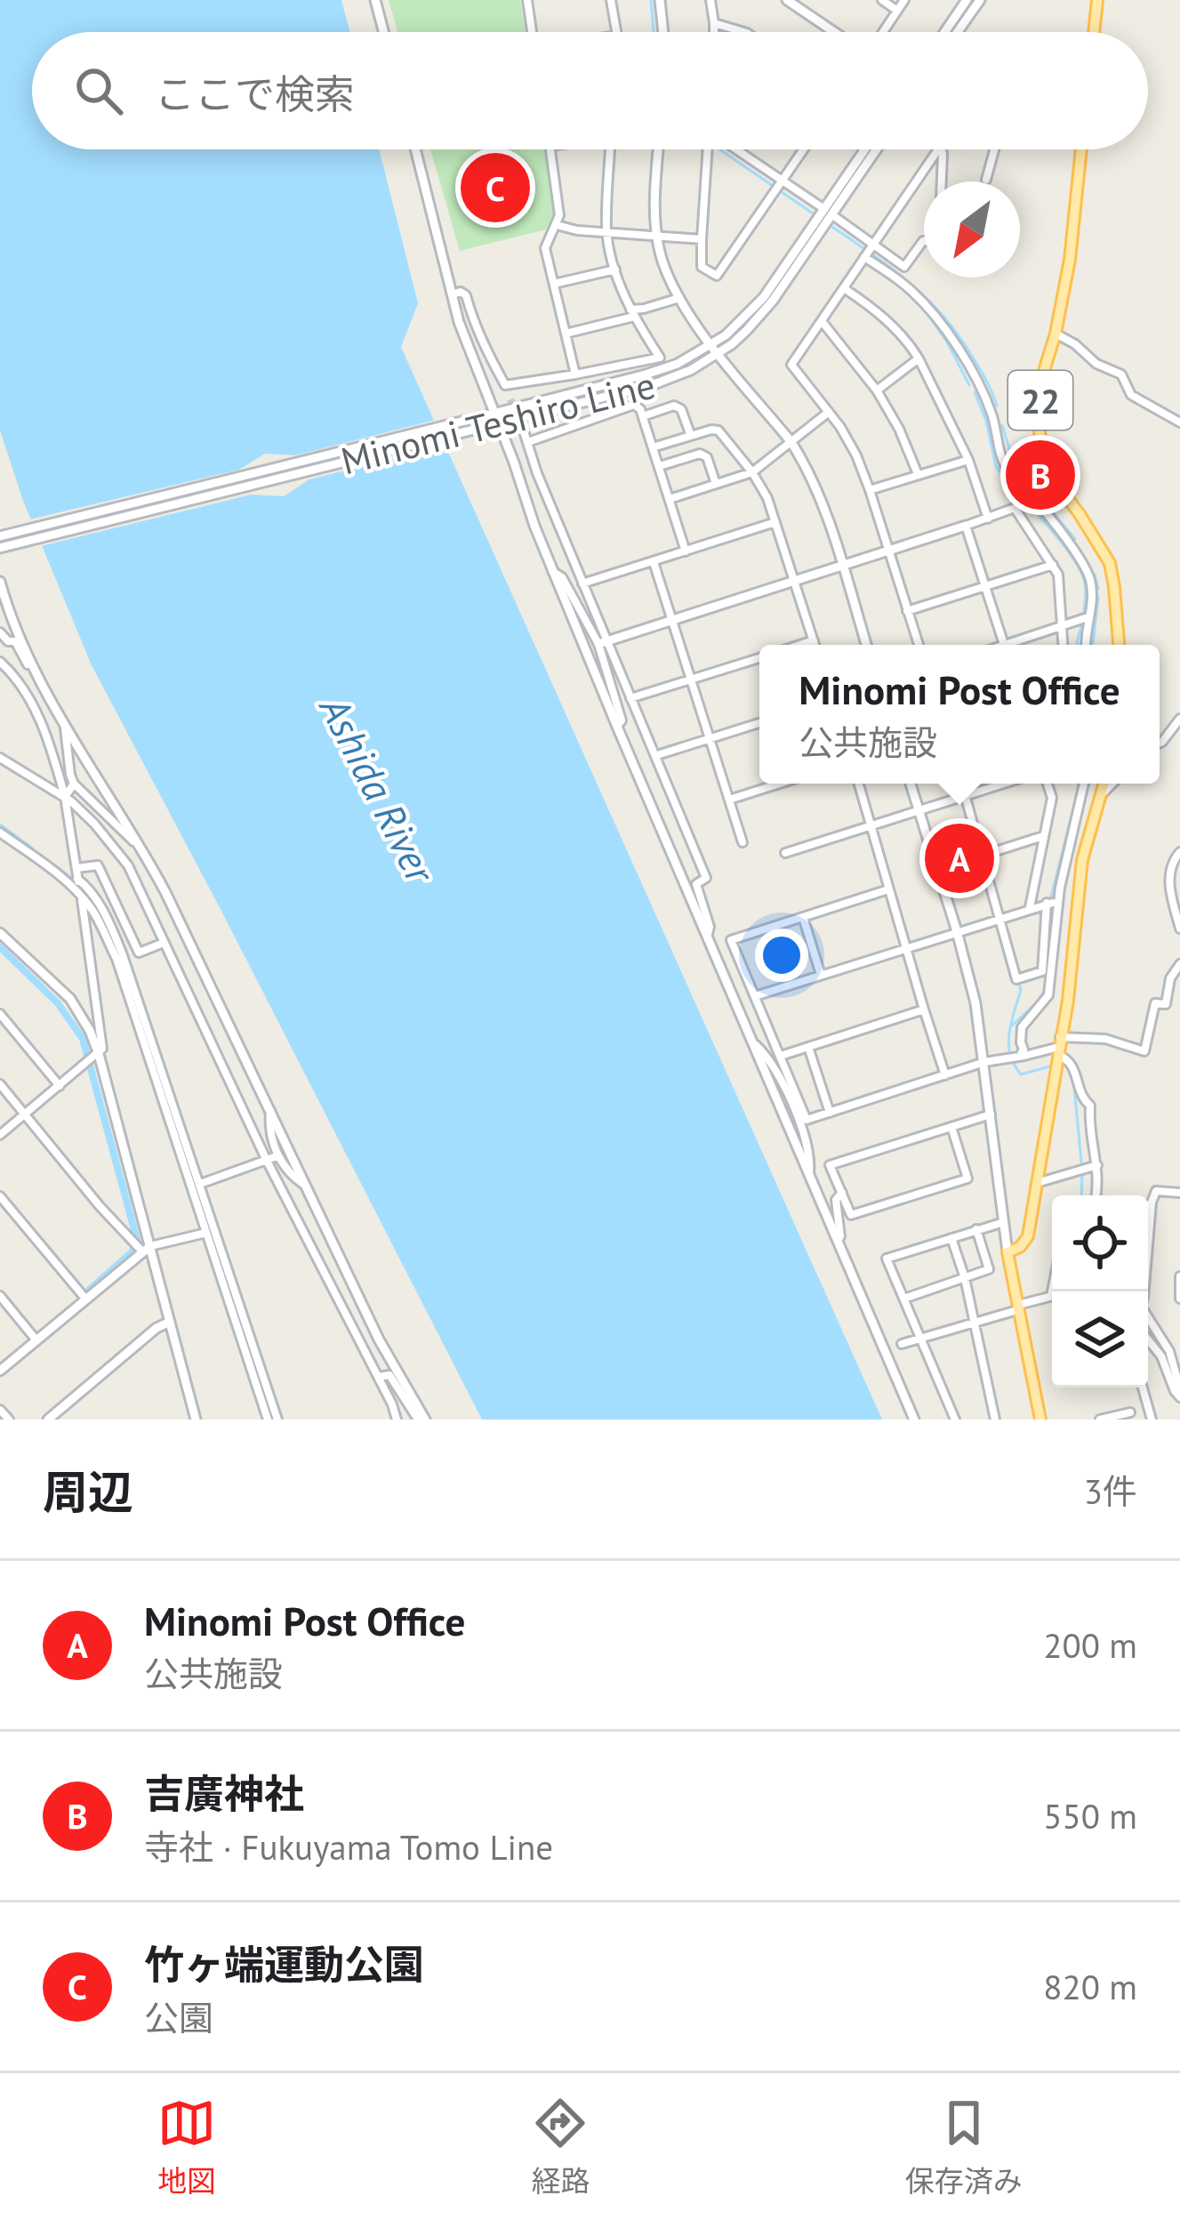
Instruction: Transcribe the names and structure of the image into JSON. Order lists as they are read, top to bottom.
{
  "streets": {
    "main road": ["22"],
    "street": ["Minomi Teshiro Line"]
  },
  "water": ["Ashida River"],
  "north": "bottom left",
  "page": {
    "search": "ここで検索",
    "pins": ["C", "B", "A"],
    "popup": ["Minomi Post Office", "公共施設"],
    "heading": ["周辺", "3件"],
    "list": [
      {
        "mark": "A",
        "name": "Minomi Post Office",
        "note": "公共施設",
        "value": "200 m"
      },
      {
        "mark": "B",
        "name": "吉廣神社",
        "note": "寺社 · Fukuyama Tomo Line",
        "value": "550 m"
      },
      {
        "mark": "C",
        "name": "竹ヶ端運動公園",
        "note": "公園",
        "value": "820 m"
      }
    ],
    "nav": ["地図", "経路", "保存済み"]
  }
}
